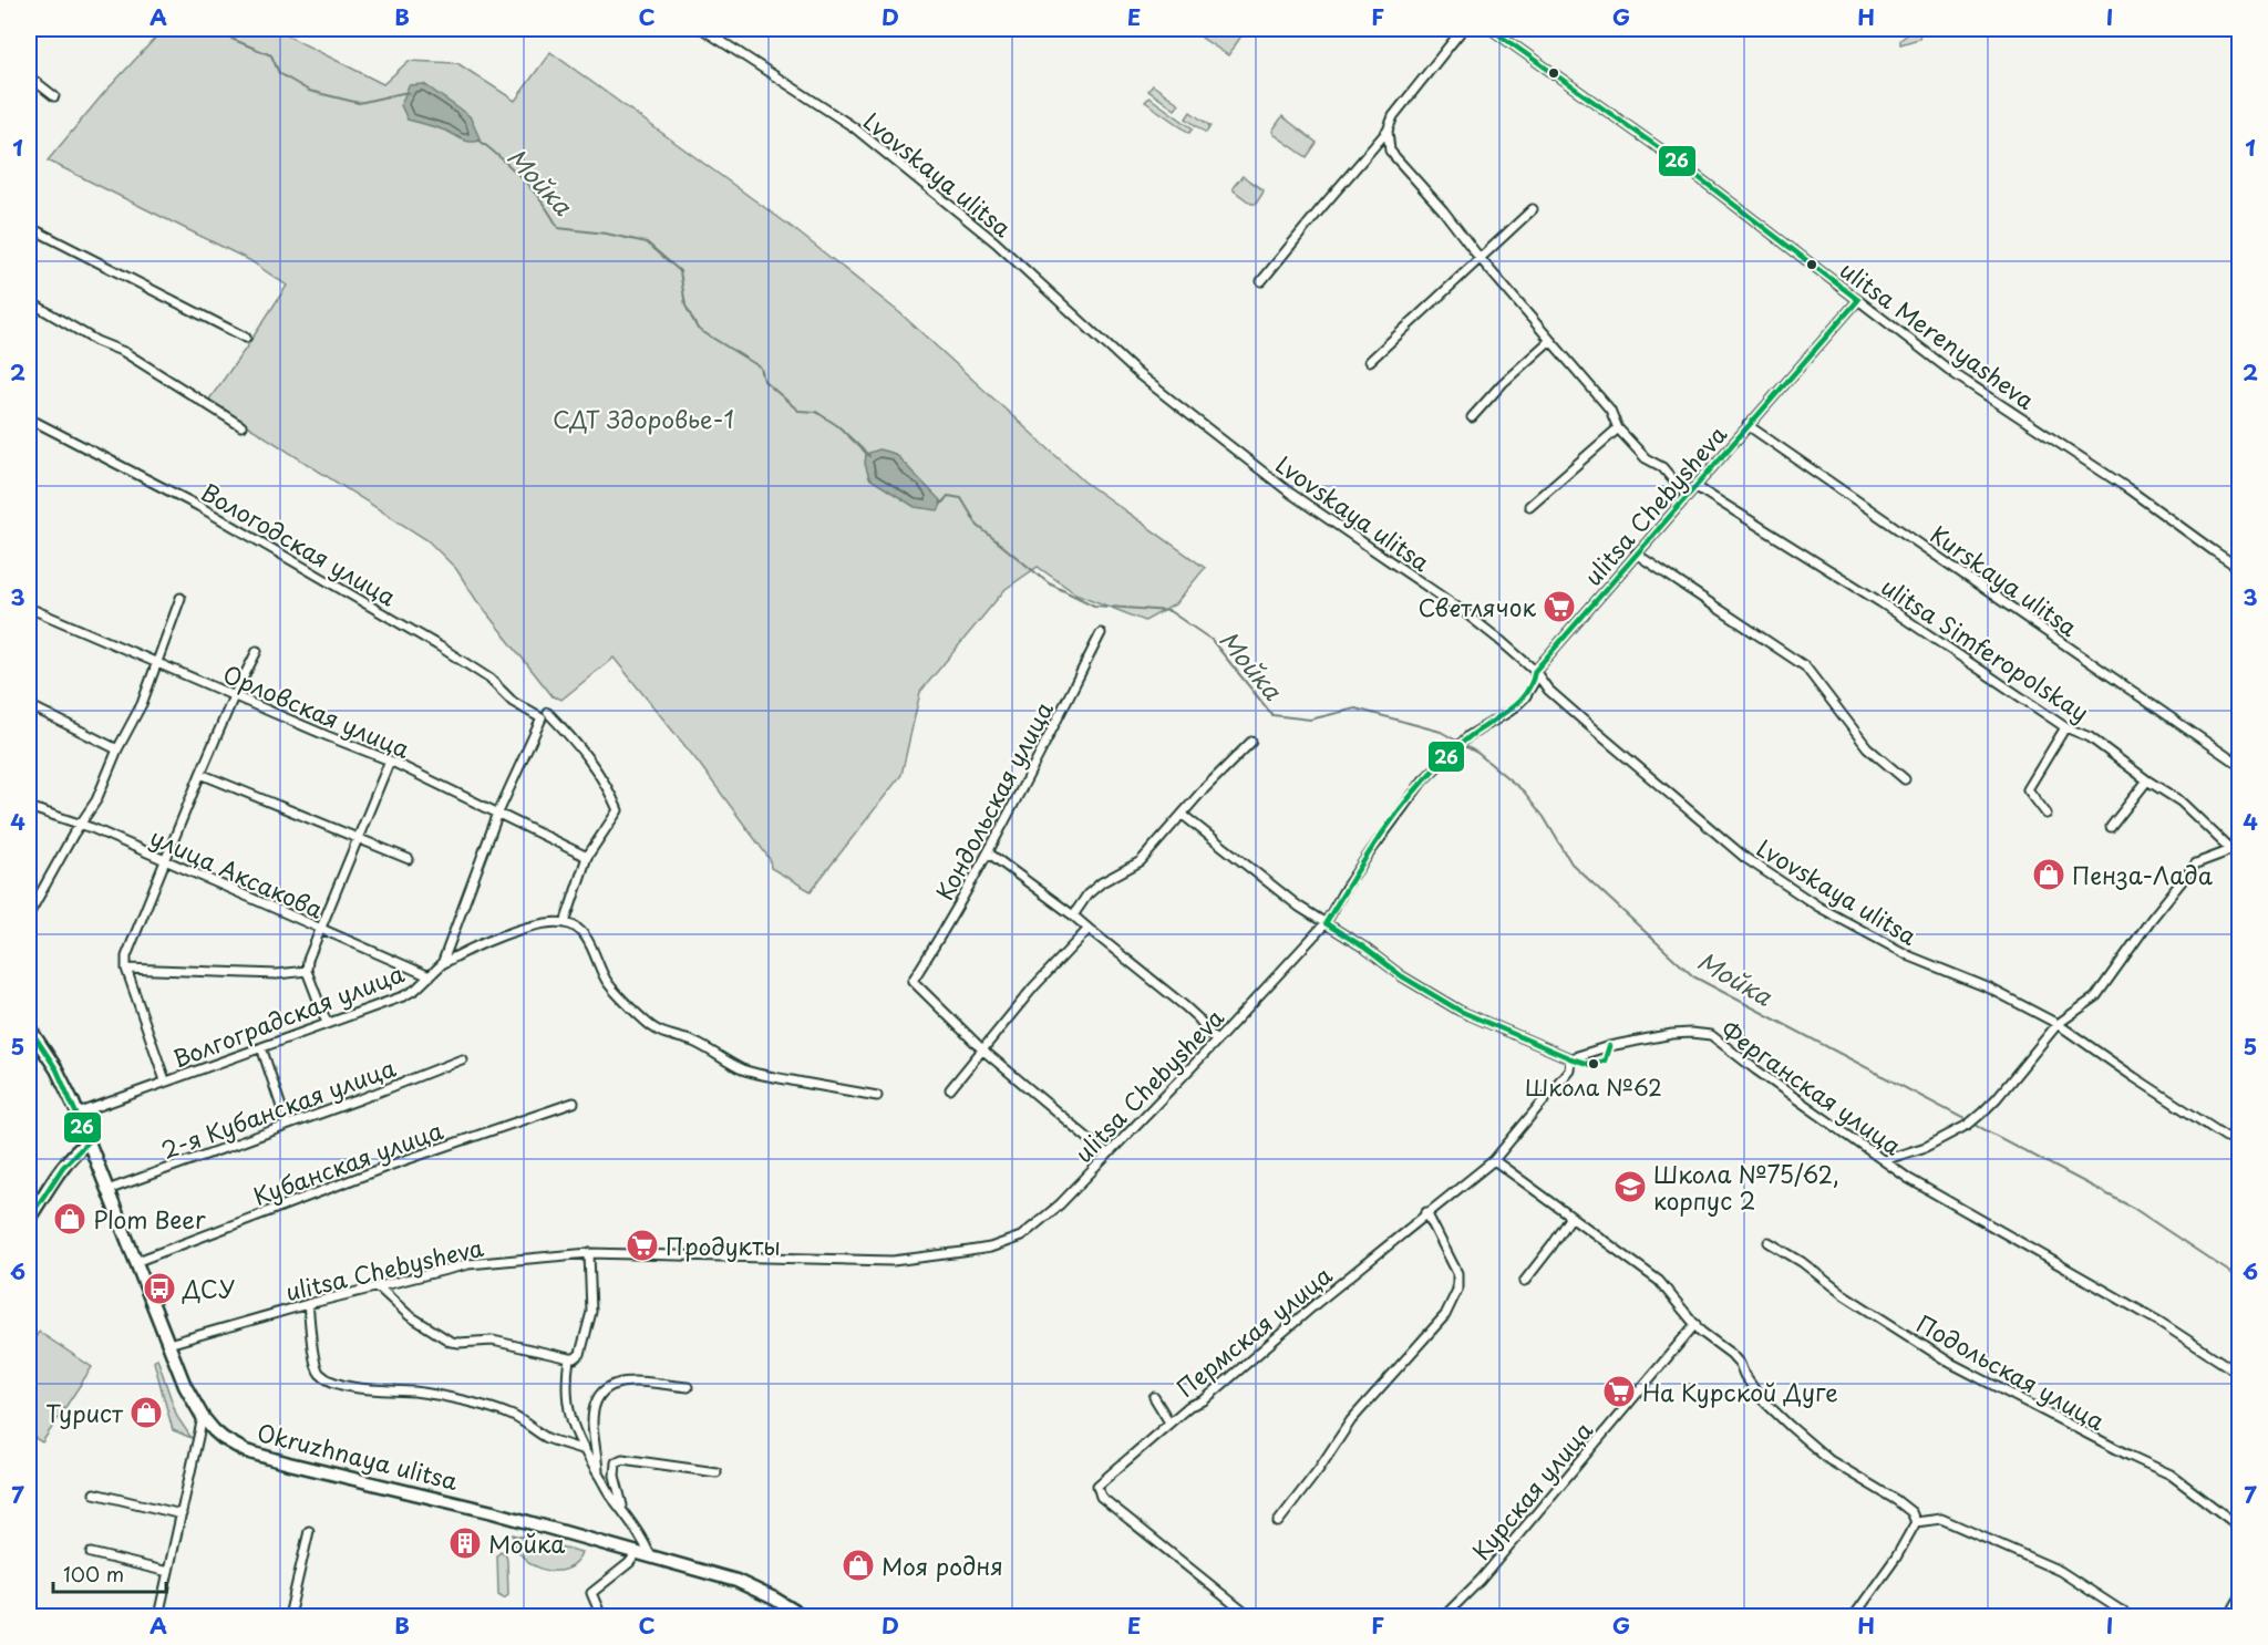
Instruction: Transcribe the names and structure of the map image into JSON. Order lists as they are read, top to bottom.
{
  "streets": {
    "main road": ["Okruzhnaya ulitsa"],
    "street": [
      "Lvovskaya ulitsa",
      "ulitsa Merenyasheva",
      "ulitsa Chebysheva",
      "Вологодская улица",
      "Kurskaya ulitsa",
      "ulitsa Simferopolskay",
      "Орловская улица",
      "Кондольская улица",
      "улица Аксакова",
      "Волгоградская улица",
      "Ферганская улица",
      "2-я Кубанская улица",
      "Кубанская улица",
      "Пермская улица",
      "Подольская улица",
      "Курская улица"
    ]
  },
  "crossings": [
    ["Lvovskaya ulitsa", "ulitsa Chebysheva"],
    ["ulitsa Merenyasheva", "ulitsa Chebysheva"],
    ["ulitsa Chebysheva", "Kurskaya ulitsa"],
    ["ulitsa Chebysheva", "ulitsa Simferopolskay"],
    ["ulitsa Chebysheva", "Okruzhnaya ulitsa"],
    ["Вологодская улица", "Орловская улица"],
    ["Вологодская улица", "Волгоградская улица"],
    ["Орловская улица", "Волгоградская улица"],
    ["улица Аксакова", "Волгоградская улица"],
    ["Волгоградская улица", "Okruzhnaya ulitsa"],
    ["Ферганская улица", "Пермская улица"],
    ["2-я Кубанская улица", "Okruzhnaya ulitsa"],
    ["Кубанская улица", "Okruzhnaya ulitsa"]
  ],
  "water": ["Мойка"],
  "parks": ["СДТ Здоровье-1"],
  "places": {
    "supermarket": ["Светлячок", "Продукты", "На Курской Дуге"],
    "shop": [
      "Пенза-Лада",
      "Plom Beer",
      "Турист",
      "Моя родня"
    ],
    "other": ["Школа №62"],
    "school or university": ["Школа №75/62, корпус 2"],
    "bus stop": ["ДСУ"],
    "building": ["Мойка"]
  },
  "lines": ["transit line 26"],
  "scale_bar": "100 m",
  "grid": {
    "columns": [
      "A",
      "B",
      "C",
      "D",
      "E",
      "F",
      "G",
      "H",
      "I"
    ],
    "rows": [
      "1",
      "2",
      "3",
      "4",
      "5",
      "6",
      "7"
    ]
  }
}
